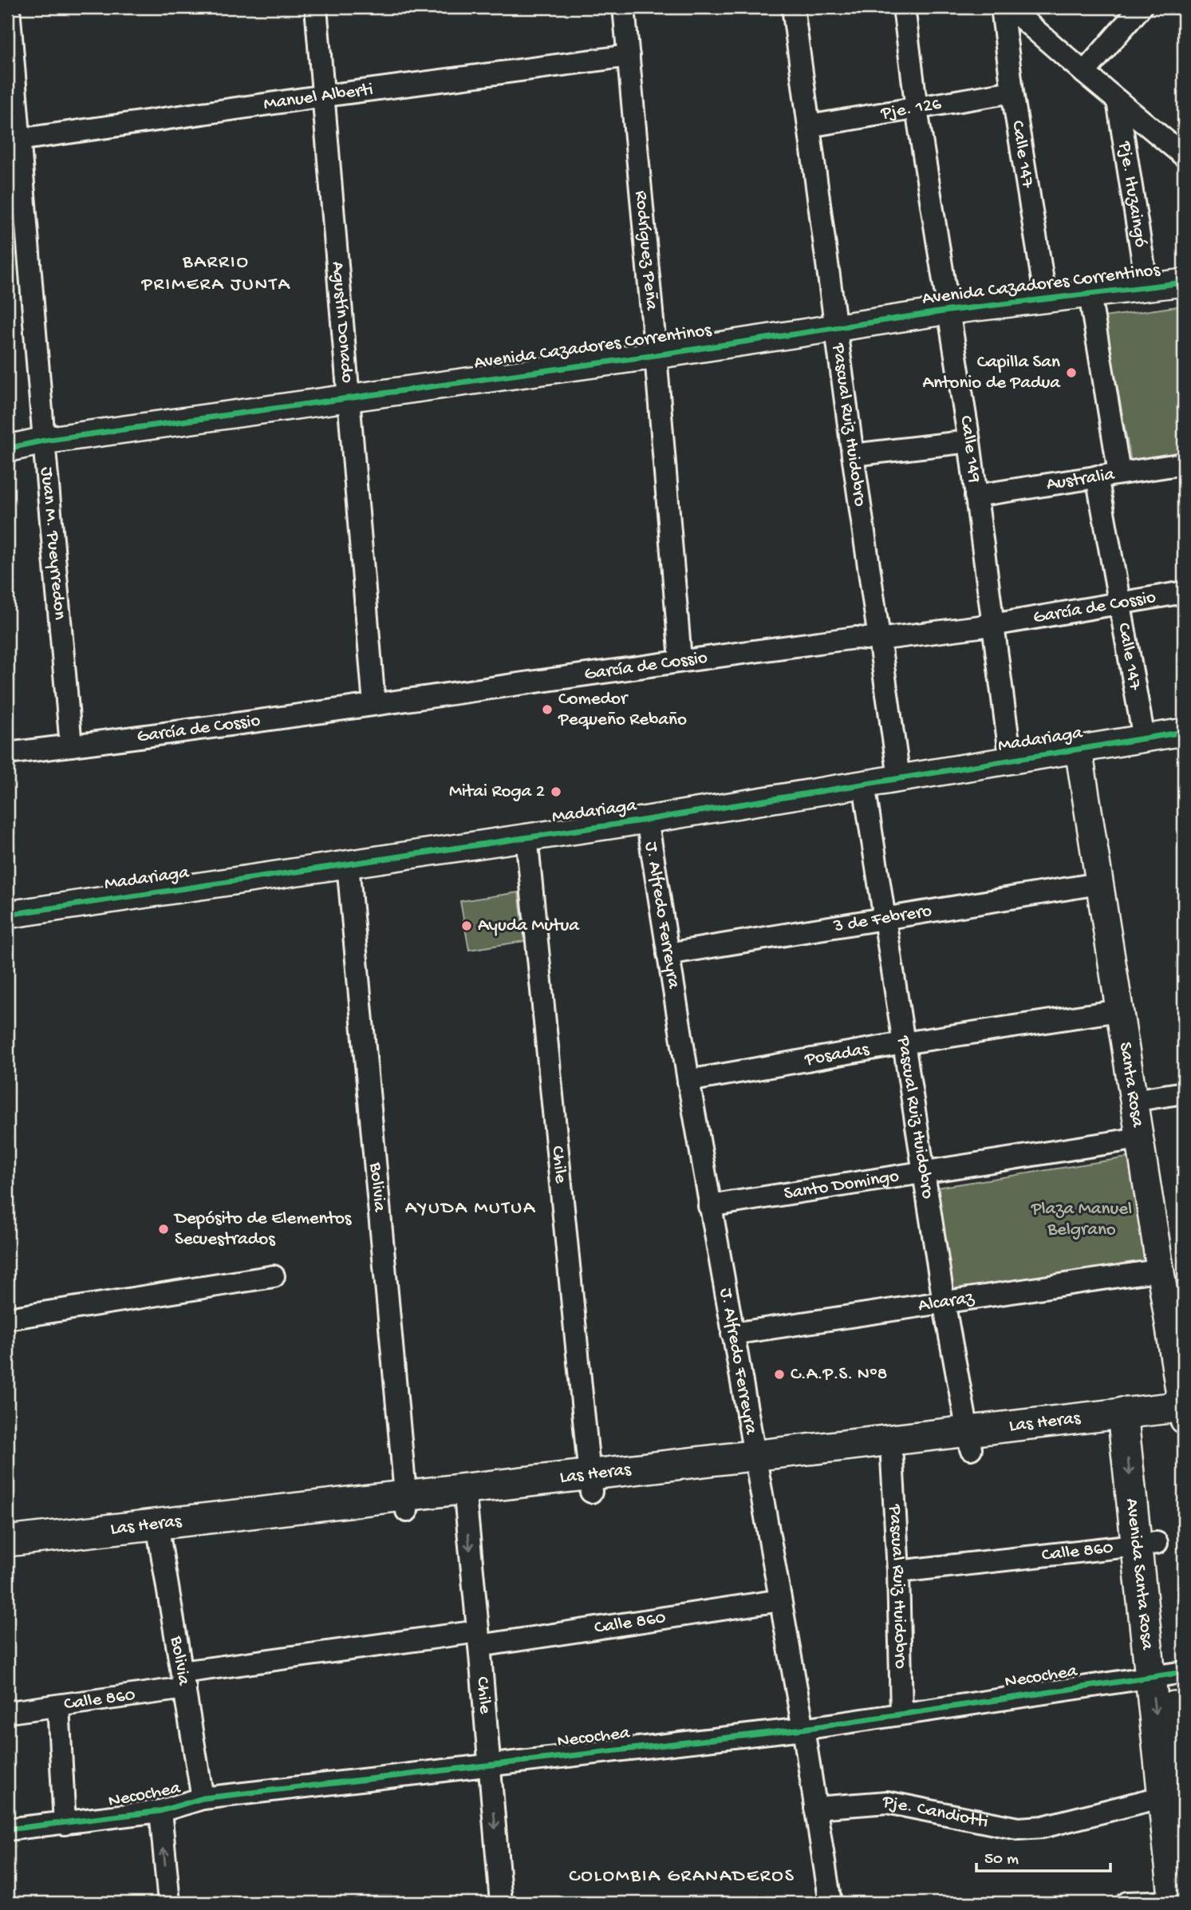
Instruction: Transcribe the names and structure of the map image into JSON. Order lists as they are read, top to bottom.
{
  "streets": {
    "main road": ["Las Heras", "Avenida Santa Rosa"],
    "street": [
      "Manuel Alberti",
      "Pje. 126",
      "Calle 147",
      "Pje. Ituzaingó",
      "Rodríguez Peña",
      "Avenida Cazadores Correntinos",
      "Agustín Donado",
      "Pascual Ruiz Huidobro",
      "Calle 149",
      "Australia",
      "Juan M. Pueyrredon",
      "García de Cossio",
      "Madariaga",
      "J. Alfredo Ferreyra",
      "3 de Febrero",
      "Posadas",
      "Santa Rosa",
      "Chile",
      "Santo Domingo",
      "Bolivia",
      "Alcaraz",
      "Calle 860",
      "Necochea",
      "Pje. Candiotti"
    ]
  },
  "crossings": [
    ["Manuel Alberti", "Rodríguez Peña"],
    ["Manuel Alberti", "Agustín Donado"],
    ["Manuel Alberti", "Juan M. Pueyrredon"],
    ["Pje. 126", "Calle 147"],
    ["Pje. 126", "Pascual Ruiz Huidobro"],
    ["Pje. 126", "Calle 149"],
    ["Calle 147", "Avenida Cazadores Correntinos"],
    ["Calle 147", "Australia"],
    ["Calle 147", "García de Cossio"],
    ["Calle 147", "Madariaga"],
    ["Pje. Ituzaingó", "Avenida Cazadores Correntinos"],
    ["Rodríguez Peña", "Avenida Cazadores Correntinos"],
    ["Rodríguez Peña", "García de Cossio"],
    ["Avenida Cazadores Correntinos", "Agustín Donado"],
    ["Avenida Cazadores Correntinos", "Pascual Ruiz Huidobro"],
    ["Avenida Cazadores Correntinos", "Calle 149"],
    ["Avenida Cazadores Correntinos", "Juan M. Pueyrredon"],
    ["Agustín Donado", "García de Cossio"],
    ["Pascual Ruiz Huidobro", "García de Cossio"],
    ["Pascual Ruiz Huidobro", "Madariaga"],
    ["Pascual Ruiz Huidobro", "3 de Febrero"],
    ["Pascual Ruiz Huidobro", "Posadas"],
    ["Pascual Ruiz Huidobro", "Santo Domingo"],
    ["Pascual Ruiz Huidobro", "Alcaraz"],
    ["Pascual Ruiz Huidobro", "Las Heras"],
    ["Pascual Ruiz Huidobro", "Calle 860"],
    ["Pascual Ruiz Huidobro", "Necochea"],
    ["Calle 149", "Australia"],
    ["Calle 149", "García de Cossio"],
    ["Calle 149", "Madariaga"],
    ["Juan M. Pueyrredon", "García de Cossio"],
    ["Madariaga", "J. Alfredo Ferreyra"],
    ["Madariaga", "Santa Rosa"],
    ["Madariaga", "Chile"],
    ["Madariaga", "Bolivia"],
    ["J. Alfredo Ferreyra", "3 de Febrero"],
    ["J. Alfredo Ferreyra", "Posadas"],
    ["J. Alfredo Ferreyra", "Santo Domingo"],
    ["J. Alfredo Ferreyra", "Alcaraz"],
    ["J. Alfredo Ferreyra", "Las Heras"],
    ["J. Alfredo Ferreyra", "Calle 860"],
    ["J. Alfredo Ferreyra", "Necochea"],
    ["J. Alfredo Ferreyra", "Pje. Candiotti"],
    ["3 de Febrero", "Santa Rosa"],
    ["Posadas", "Santa Rosa"],
    ["Santa Rosa", "Santo Domingo"],
    ["Santa Rosa", "Alcaraz"],
    ["Santa Rosa", "Las Heras"],
    ["Chile", "Las Heras"],
    ["Chile", "Calle 860"],
    ["Chile", "Necochea"],
    ["Bolivia", "Las Heras"],
    ["Bolivia", "Calle 860"],
    ["Bolivia", "Necochea"],
    ["Las Heras", "Avenida Santa Rosa"],
    ["Calle 860", "Avenida Santa Rosa"],
    ["Avenida Santa Rosa", "Necochea"],
    ["Avenida Santa Rosa", "Pje. Candiotti"]
  ],
  "districts": ["BARRIO PRIMERA JUNTA", "AYUDA MUTUA", "COLOMBIA GRANADEROS"],
  "parks": ["Plaza Manuel Belgrano"],
  "places": [
    "Capilla San Antonio de Padua",
    "Comedor Pequeño Rebaño",
    "Mitai Roga 2",
    "Ayuda Mutua",
    "Depósito de Elementos Secuestrados",
    "C.A.P.S. Nº8"
  ],
  "scale_bar": "50 m"
}
